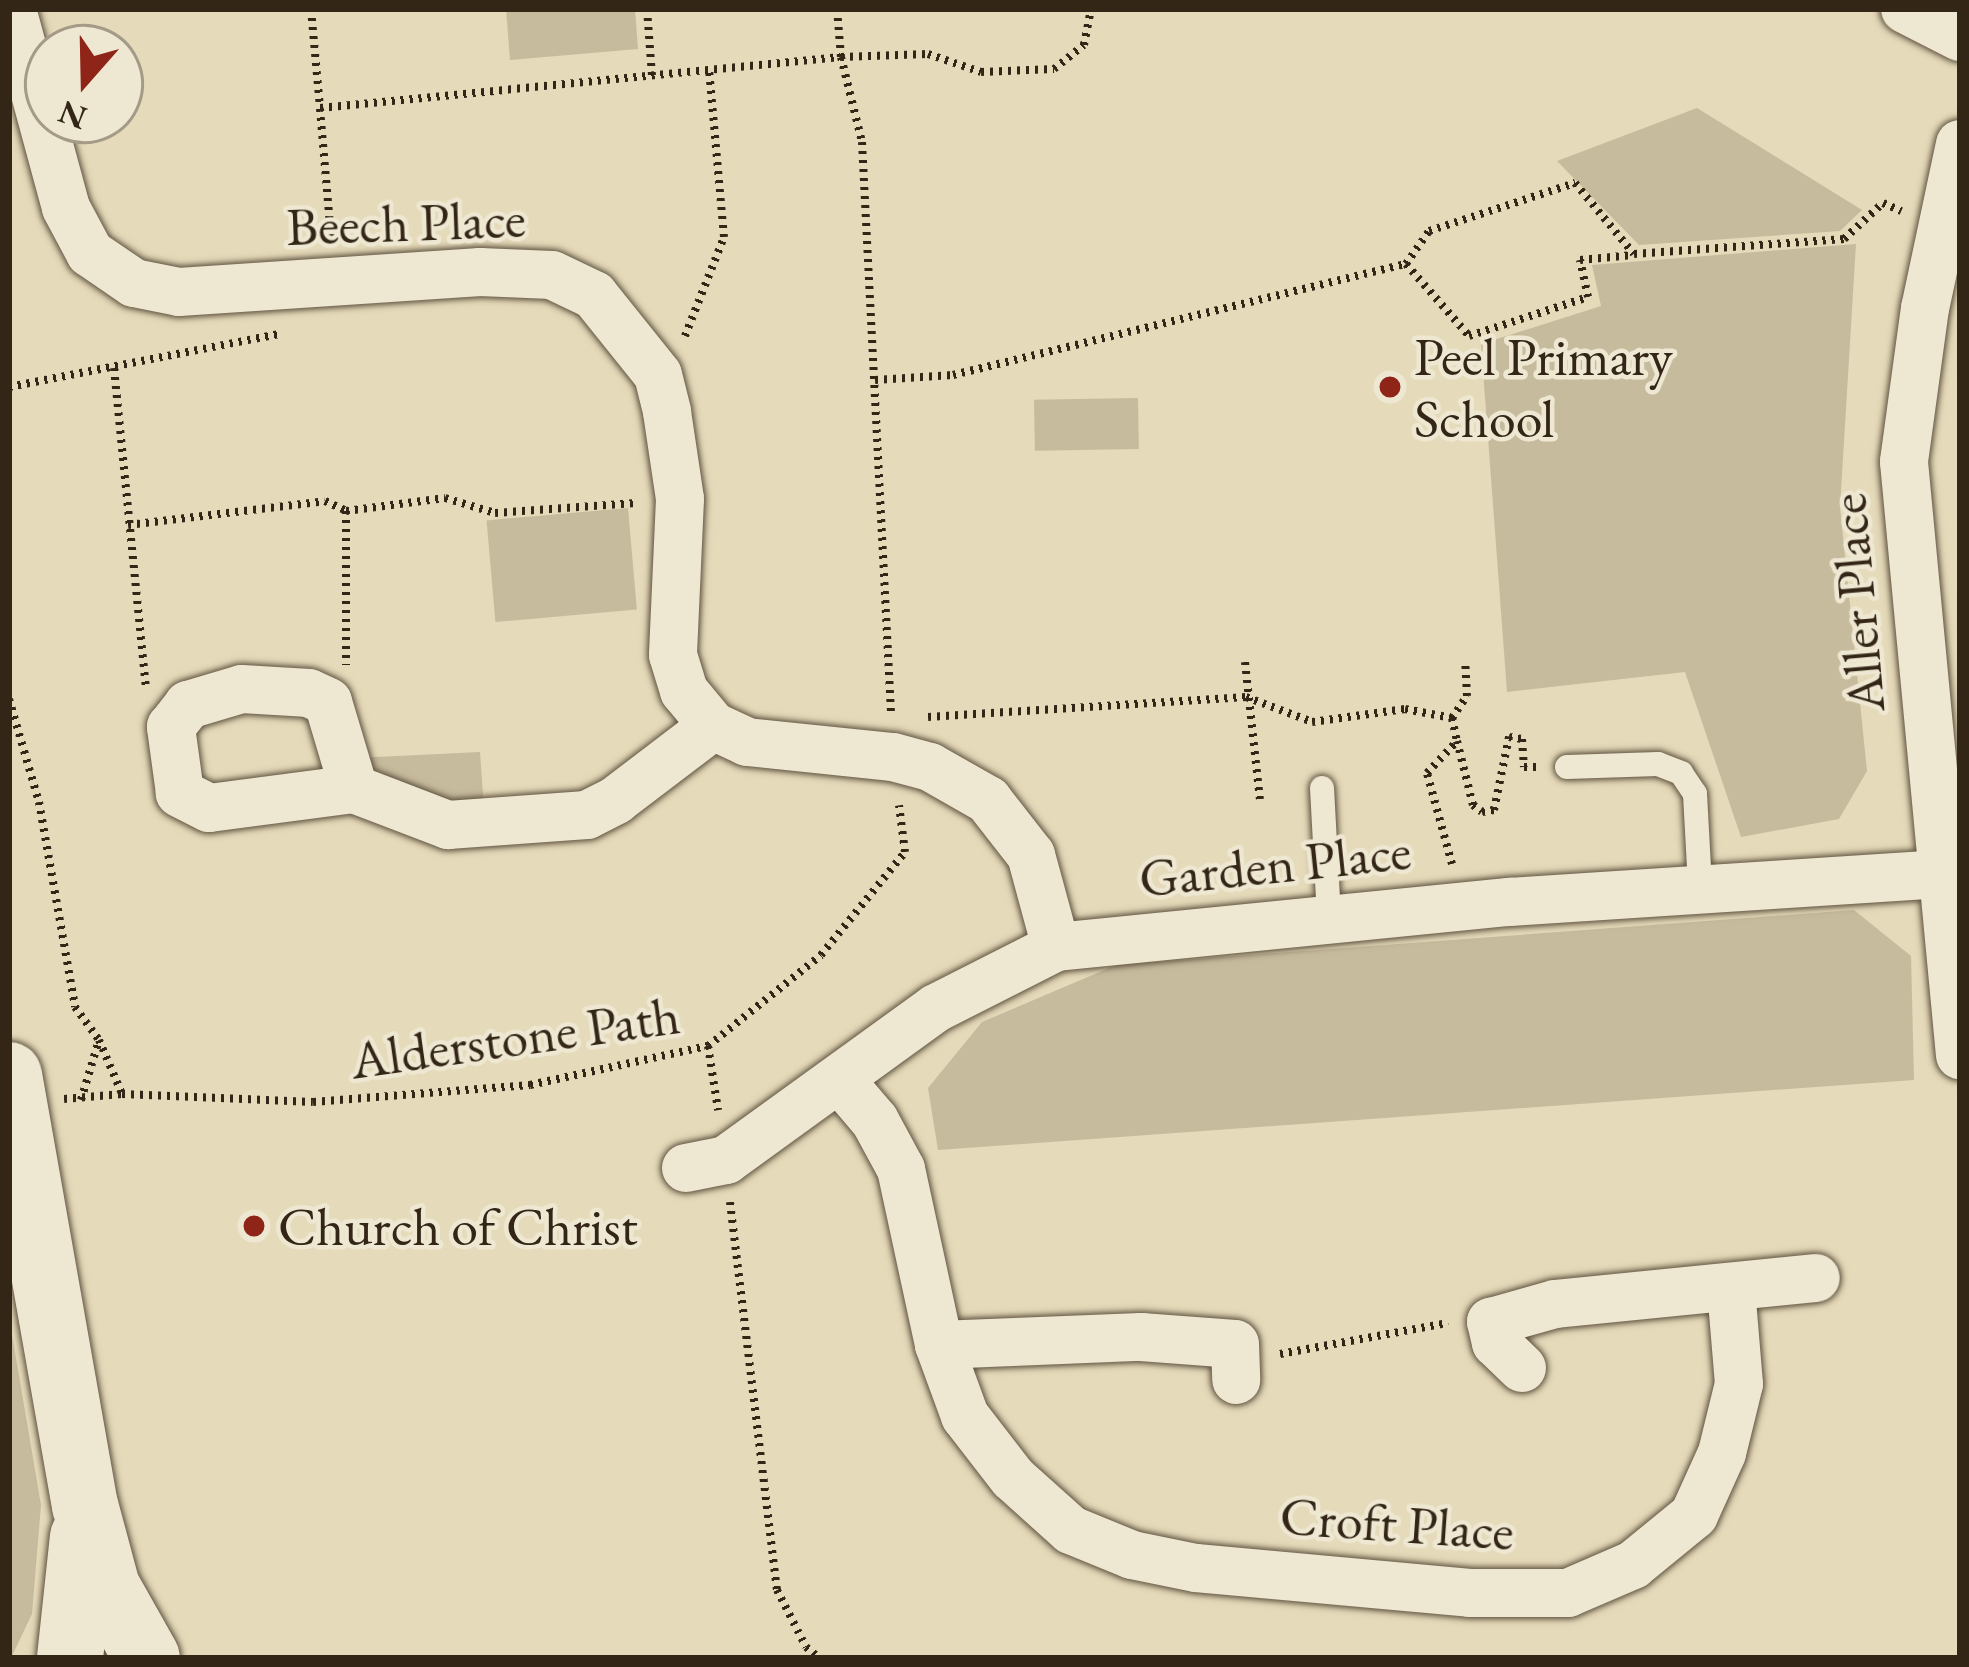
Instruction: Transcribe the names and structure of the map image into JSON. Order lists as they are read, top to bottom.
{
  "streets": {
    "street": [
      "Beech Place",
      "Aller Place",
      "Garden Place",
      "Croft Place"
    ],
    "path": ["Alderstone Path"]
  },
  "crossings": [
    ["Aller Place", "Garden Place"],
    ["Garden Place", "Alderstone Path"],
    ["Garden Place", "Croft Place"]
  ],
  "places": ["Peel Primary School", "Church of Christ"],
  "north": "bottom"
}
